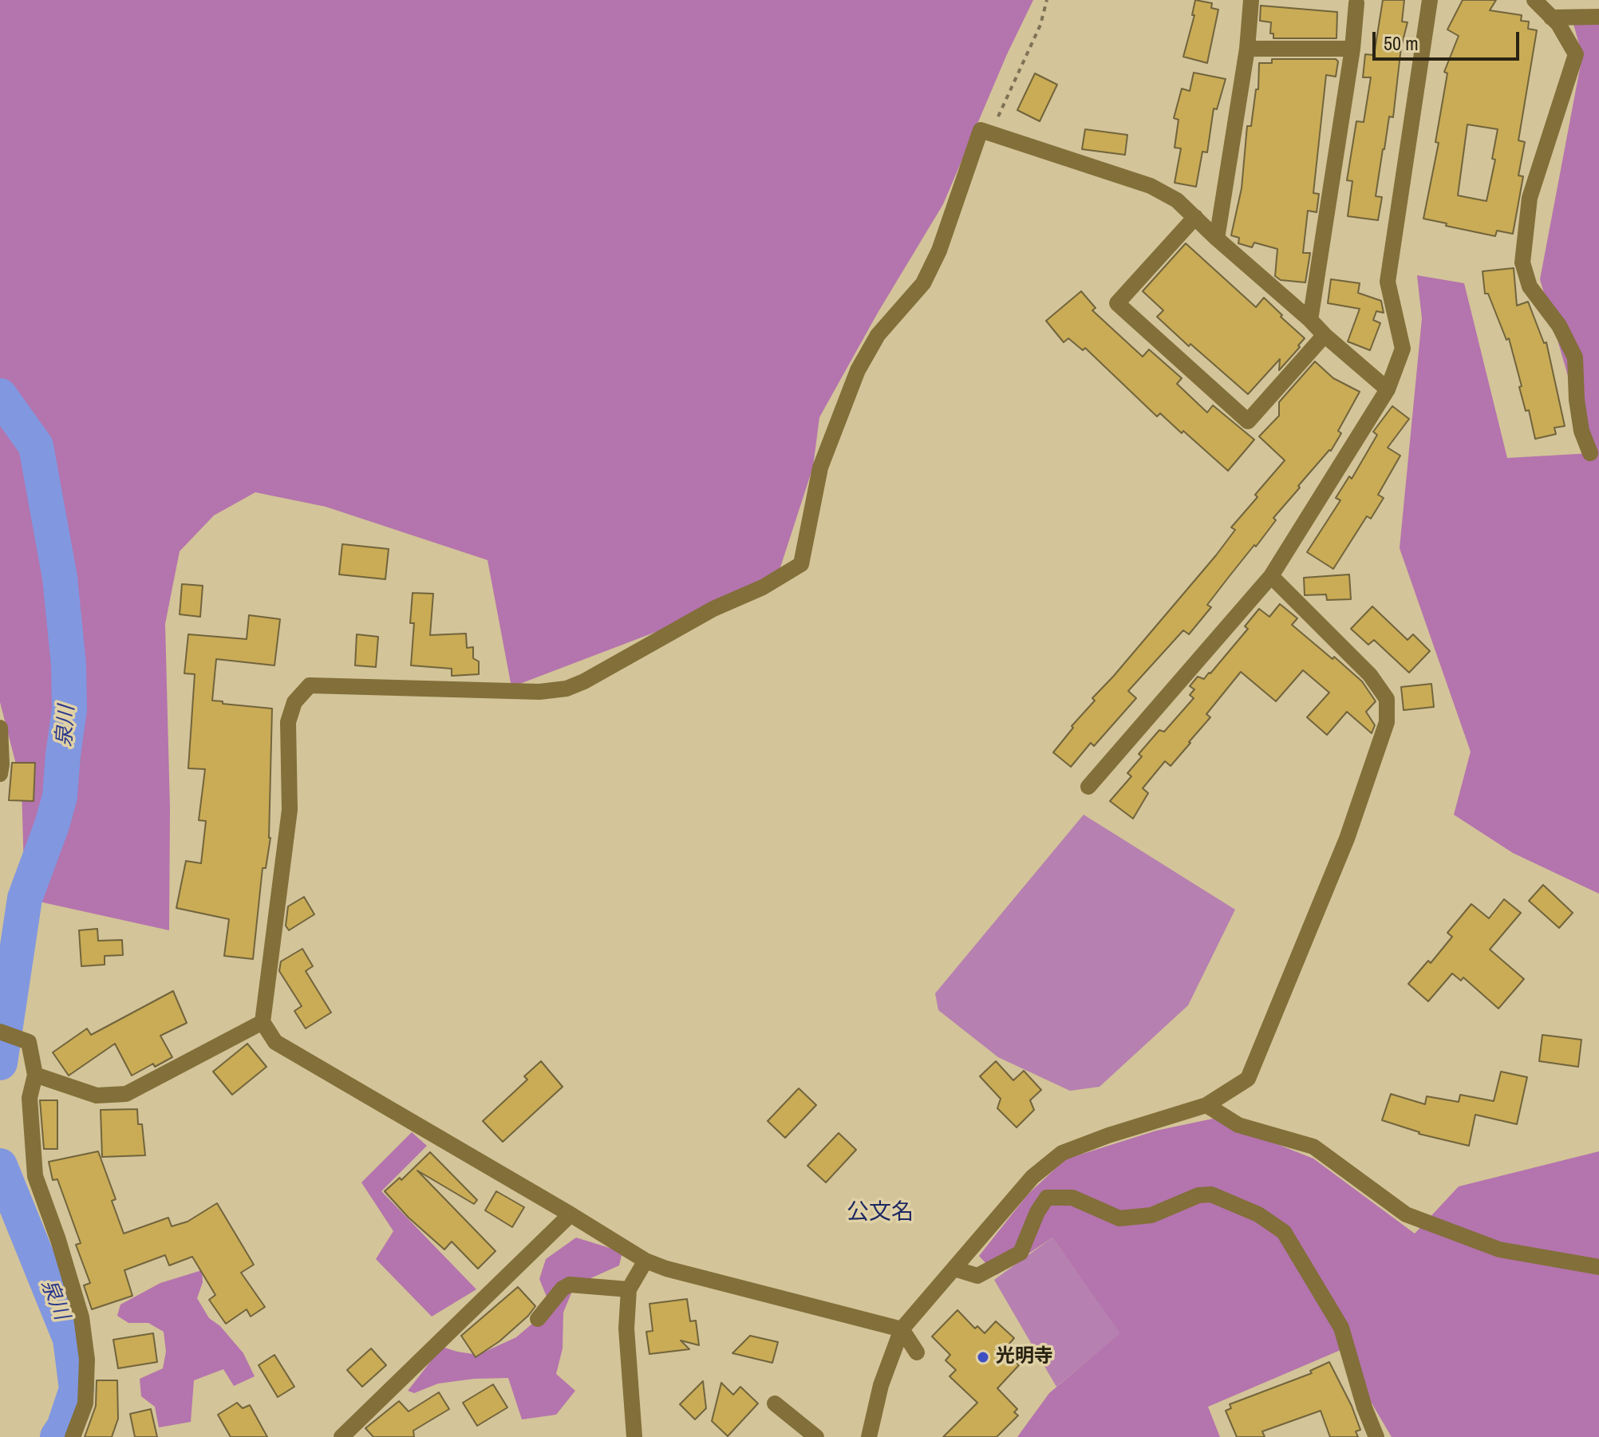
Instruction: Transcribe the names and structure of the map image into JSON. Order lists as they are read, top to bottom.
{
  "districts": ["公文名"],
  "water": ["泉川"],
  "places": ["光明寺"],
  "scale_bar": "50 m"
}
